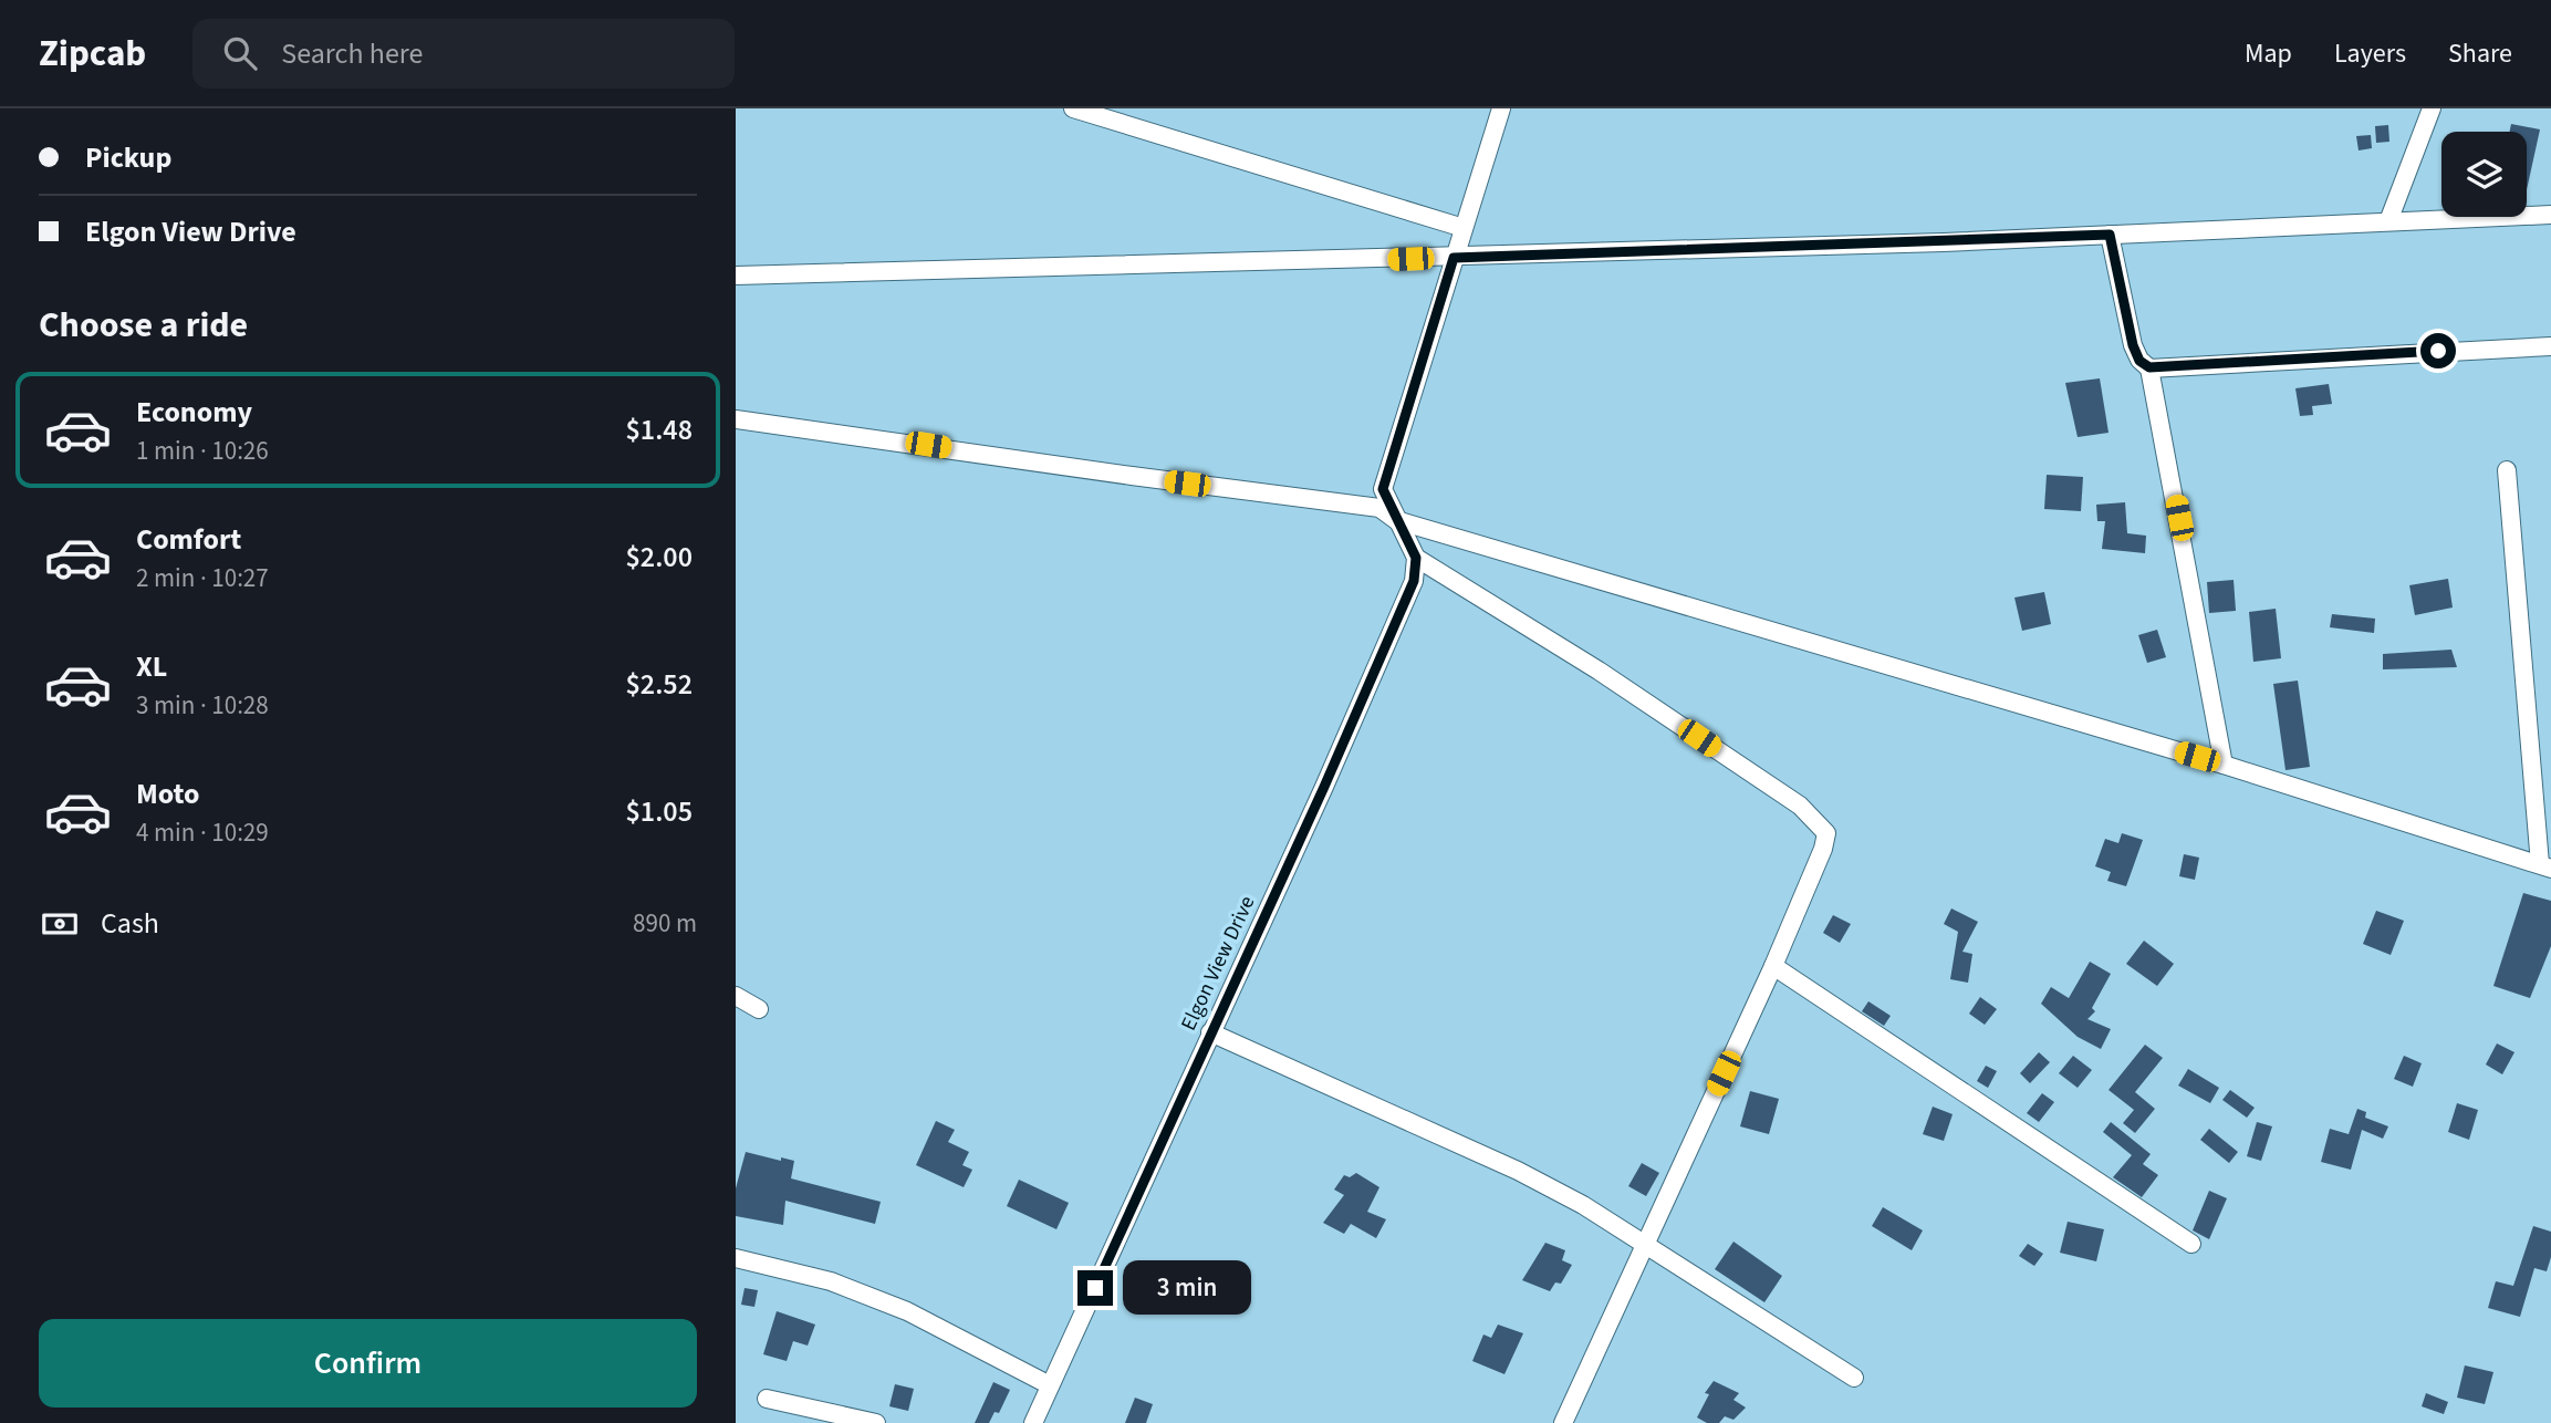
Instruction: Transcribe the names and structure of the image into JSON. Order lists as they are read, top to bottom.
{
  "streets": {
    "street": ["Elgon View Drive"]
  },
  "page": {
    "header": "Zipcab",
    "search": "Search here",
    "nav": ["Map", "Layers", "Share"],
    "banner": ["Pickup", "Elgon View Drive"],
    "heading": "Choose a ride",
    "list": [
      {
        "name": "Economy",
        "note": "1 min · 10:26",
        "value": "$1.48"
      },
      {
        "name": "Comfort",
        "note": "2 min · 10:27",
        "value": "$2.00"
      },
      {
        "name": "XL",
        "note": "3 min · 10:28",
        "value": "$2.52"
      },
      {
        "name": "Moto",
        "note": "4 min · 10:29",
        "value": "$1.05"
      }
    ],
    "pay": ["Cash", "890 m"],
    "bubble": "3 min",
    "buttons": "Confirm"
  }
}
